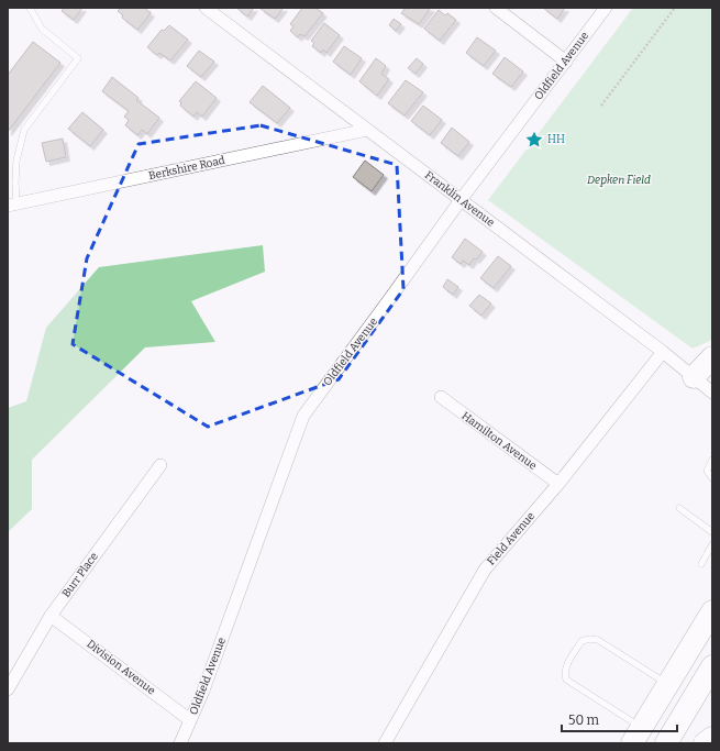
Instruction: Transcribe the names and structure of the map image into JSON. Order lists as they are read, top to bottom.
{
  "streets": {
    "street": [
      "Oldfield Avenue",
      "Berkshire Road",
      "Franklin Avenue",
      "Hamilton Avenue",
      "Field Avenue",
      "Burr Place",
      "Division Avenue"
    ]
  },
  "crossings": [
    ["Oldfield Avenue", "Franklin Avenue"],
    ["Oldfield Avenue", "Division Avenue"],
    ["Berkshire Road", "Franklin Avenue"],
    ["Franklin Avenue", "Field Avenue"],
    ["Hamilton Avenue", "Field Avenue"],
    ["Burr Place", "Division Avenue"]
  ],
  "parks": ["Depken Field"],
  "places": {
    "place": ["HH"]
  },
  "scale_bar": "50 m"
}
